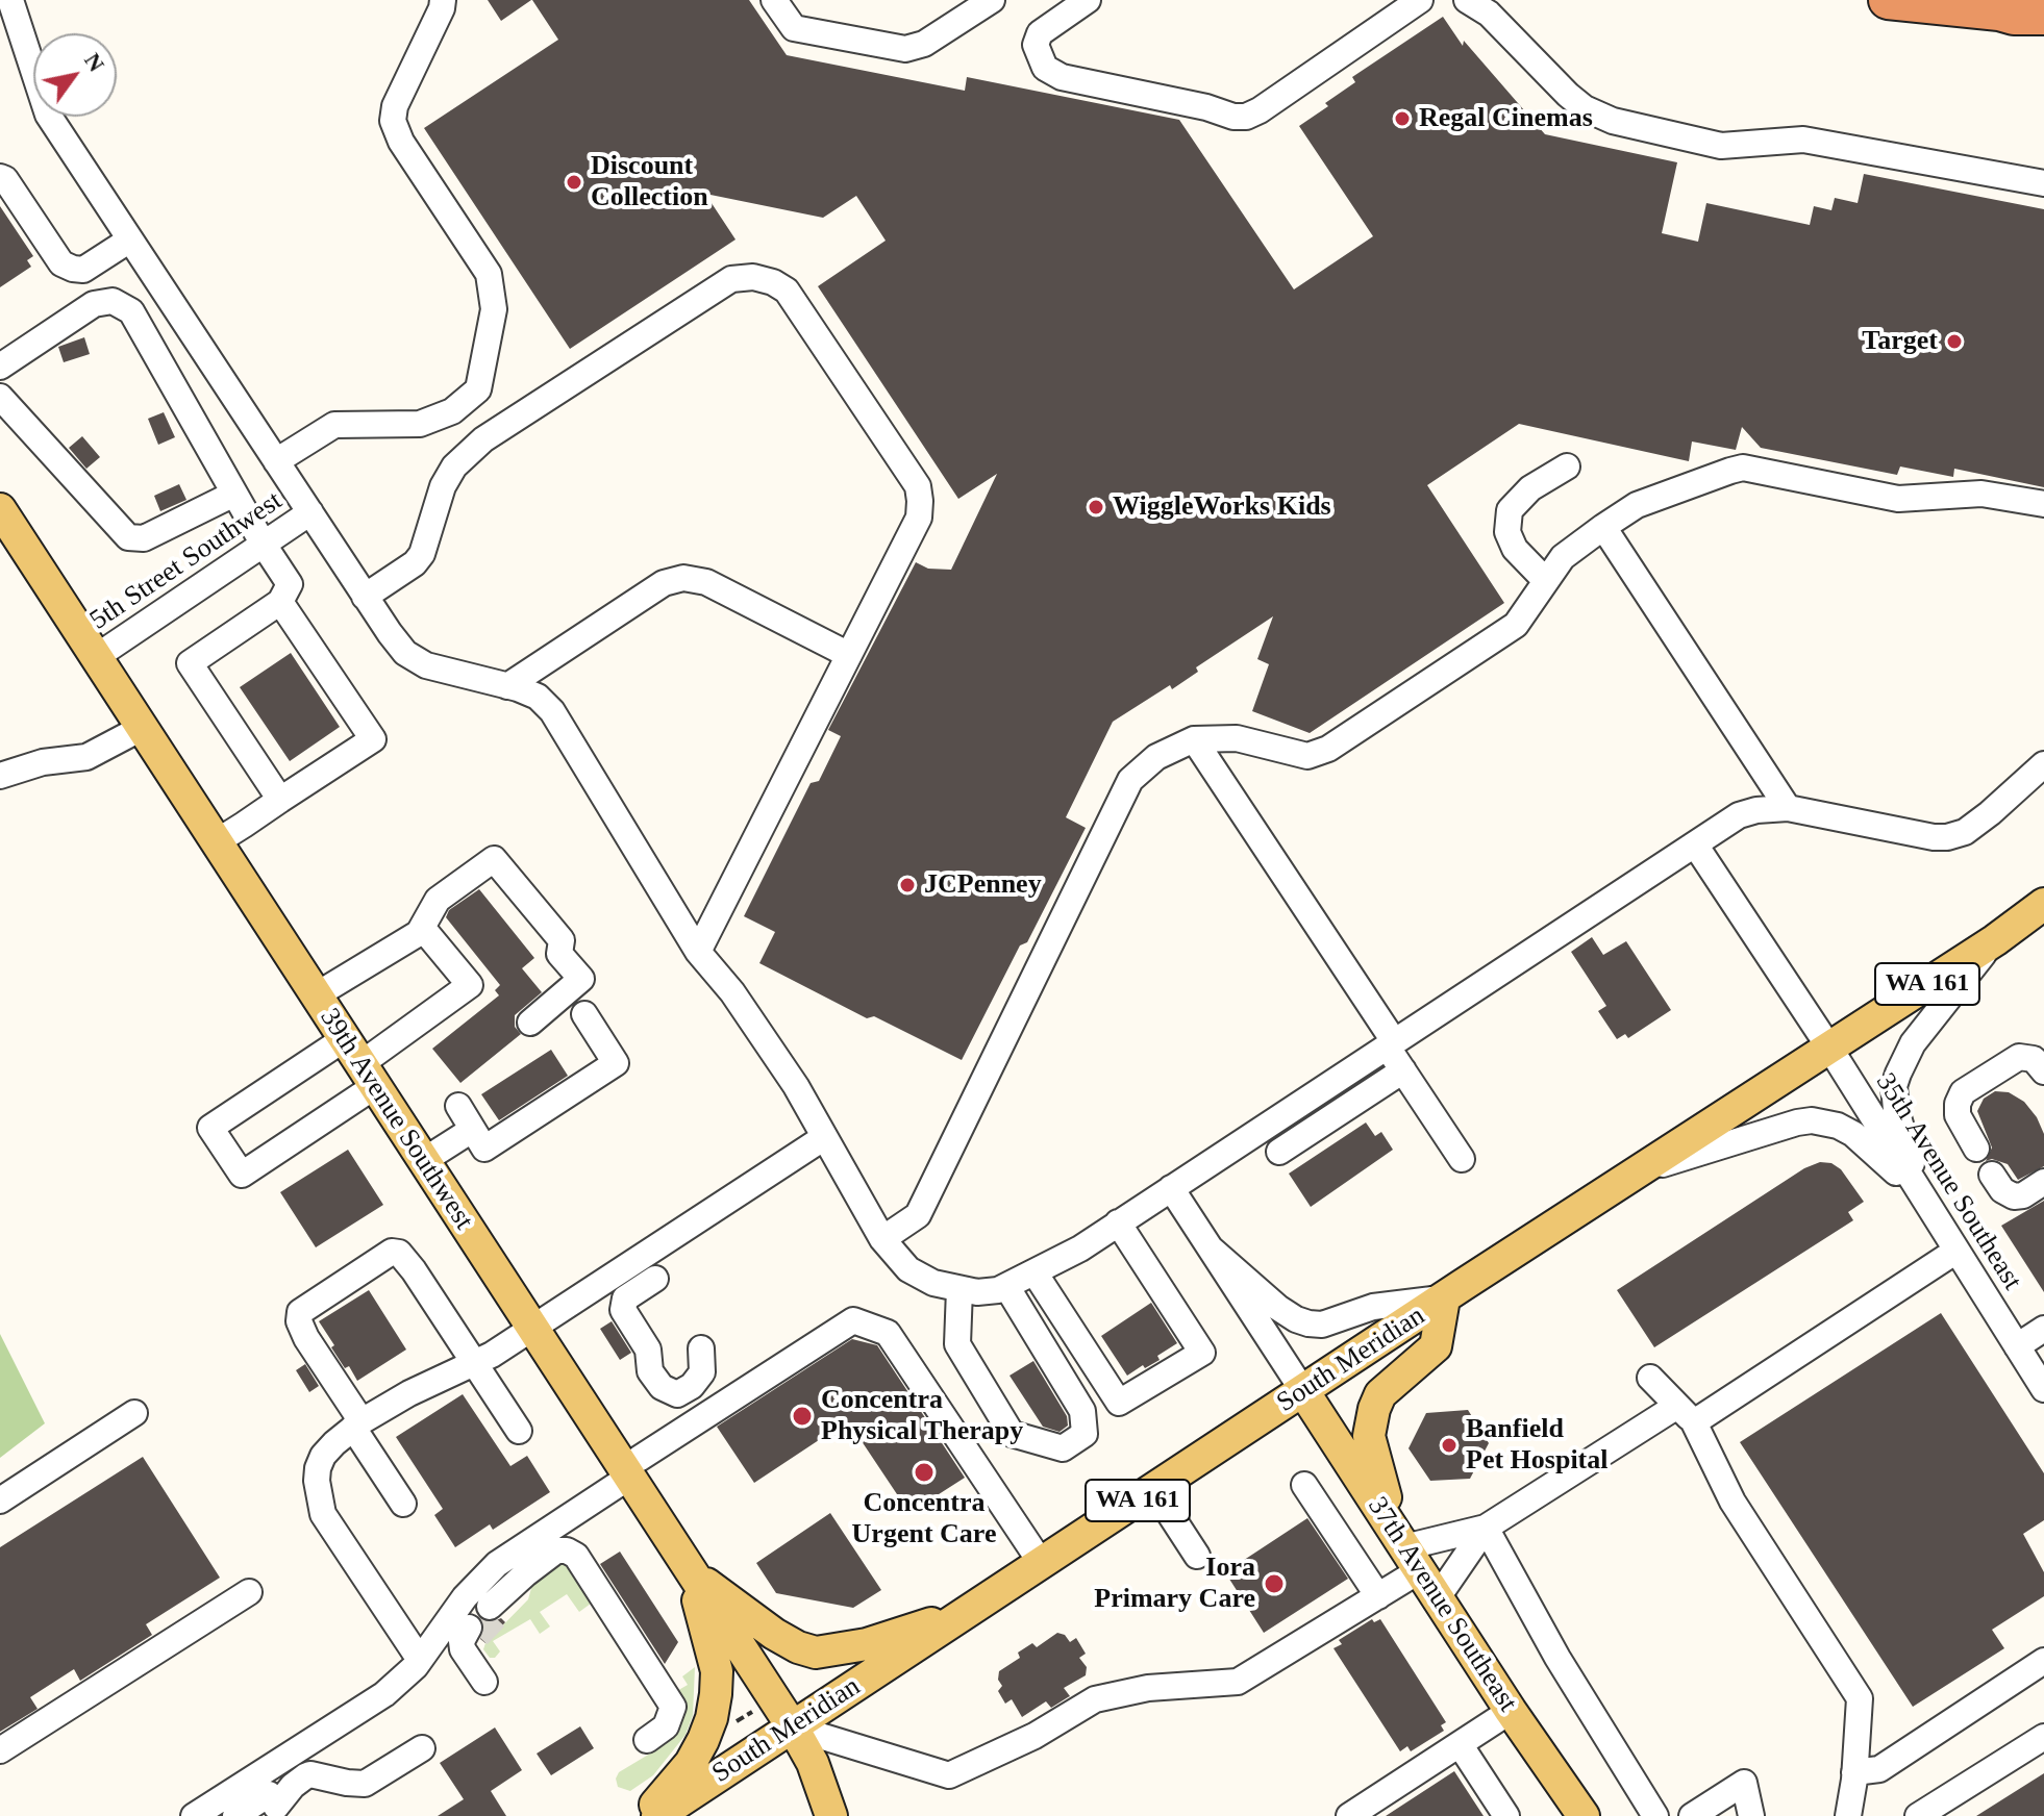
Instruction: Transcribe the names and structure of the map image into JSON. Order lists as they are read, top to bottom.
{
  "streets": {
    "main road": [
      "WA 161",
      "39th Avenue Southwest",
      "South Meridian",
      "37th Avenue Southeast"
    ],
    "street": ["5th Street Southwest", "35th Avenue Southeast"]
  },
  "crossings": [
    ["5th Street Southwest", "39th Avenue Southwest"],
    ["39th Avenue Southwest", "South Meridian"],
    ["35th Avenue Southeast", "South Meridian"],
    ["South Meridian", "37th Avenue Southeast"]
  ],
  "places": [
    "Regal Cinemas",
    "Discount Collection",
    "Target",
    "WiggleWorks Kids",
    "JCPenney",
    "Concentra Physical Therapy",
    "Banfield Pet Hospital",
    "Concentra Urgent Care",
    "Iora Primary Care"
  ],
  "north": "top right"
}
